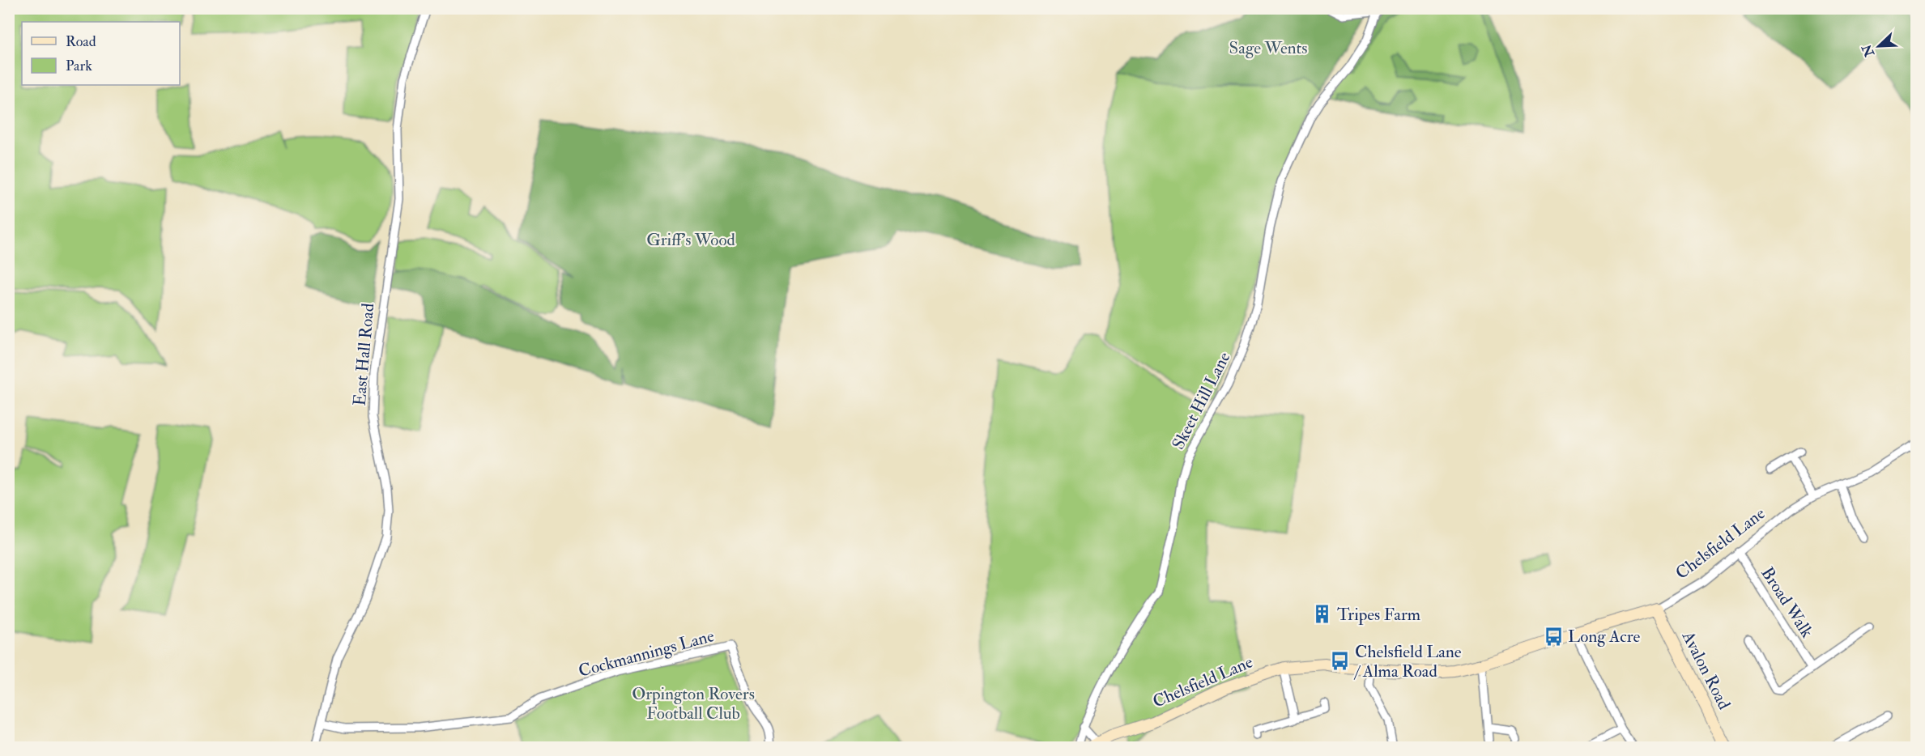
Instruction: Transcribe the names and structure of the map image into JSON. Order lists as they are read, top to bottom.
{
  "streets": {
    "street": [
      "East Hall Road",
      "Skeet Hill Lane",
      "Chelsfield Lane",
      "Broad Walk",
      "Cockmannings Lane",
      "Avalon Road"
    ]
  },
  "crossings": [
    ["East Hall Road", "Cockmannings Lane"],
    ["Chelsfield Lane", "Broad Walk"],
    ["Chelsfield Lane", "Avalon Road"]
  ],
  "parks": ["Sage Wents", "Griff's Wood", "Orpington Rovers Football Club"],
  "places": {
    "building": ["Tripes Farm"],
    "bus stop": ["Long Acre", "Chelsfield Lane / Alma Road"]
  },
  "legend": ["Road", "Park"],
  "north": "bottom left"
}
